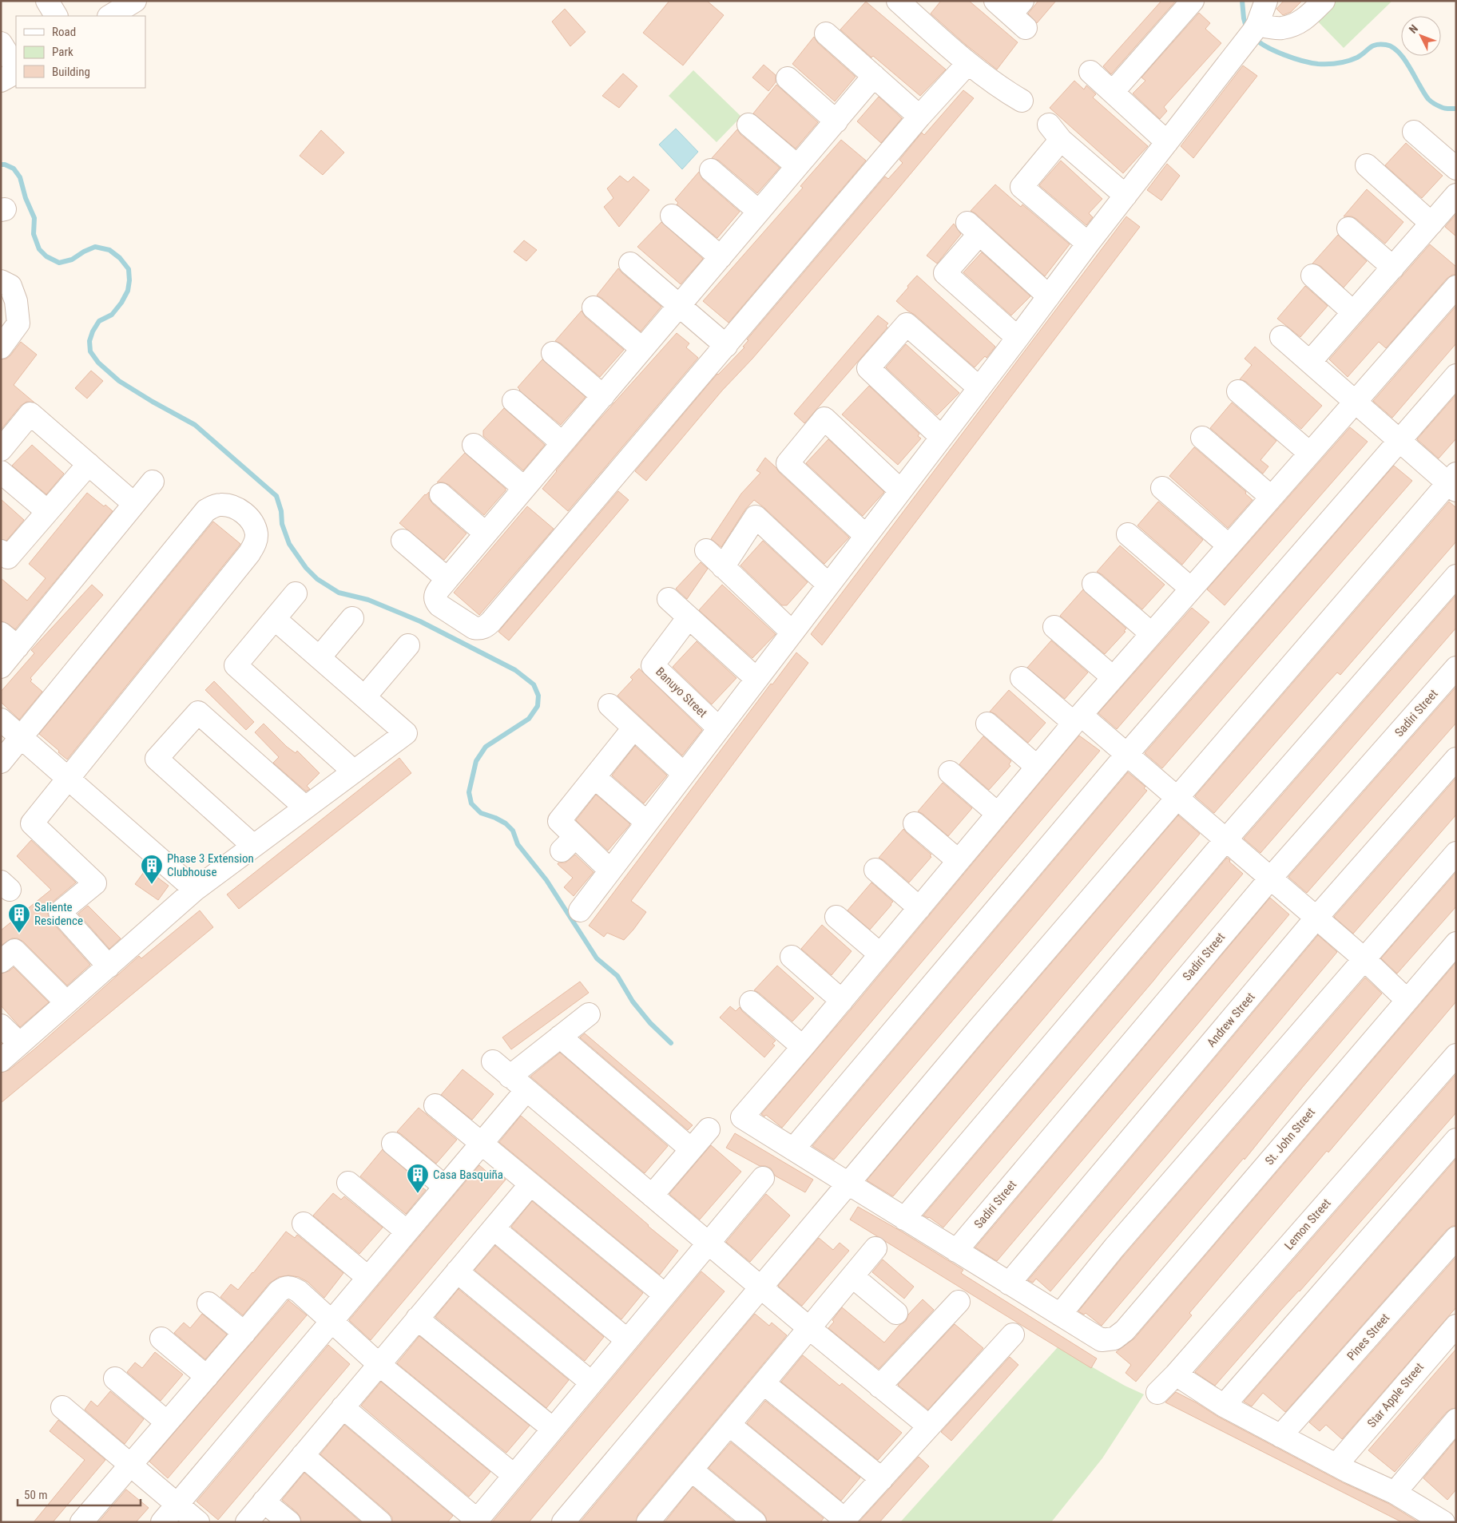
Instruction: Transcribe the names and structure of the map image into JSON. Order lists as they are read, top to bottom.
{
  "streets": {
    "street": [
      "Banuyo Street",
      "Sadiri Street",
      "Andrew Street",
      "St. John Street",
      "Lemon Street",
      "Pines Street",
      "Star Apple Street"
    ]
  },
  "places": {
    "building": ["Phase 3 Extension Clubhouse", "Saliente Residence", "Casa Basquiña"]
  },
  "legend": ["Road", "Park", "Building"],
  "scale_bar": "50 m",
  "north": "top left"
}
